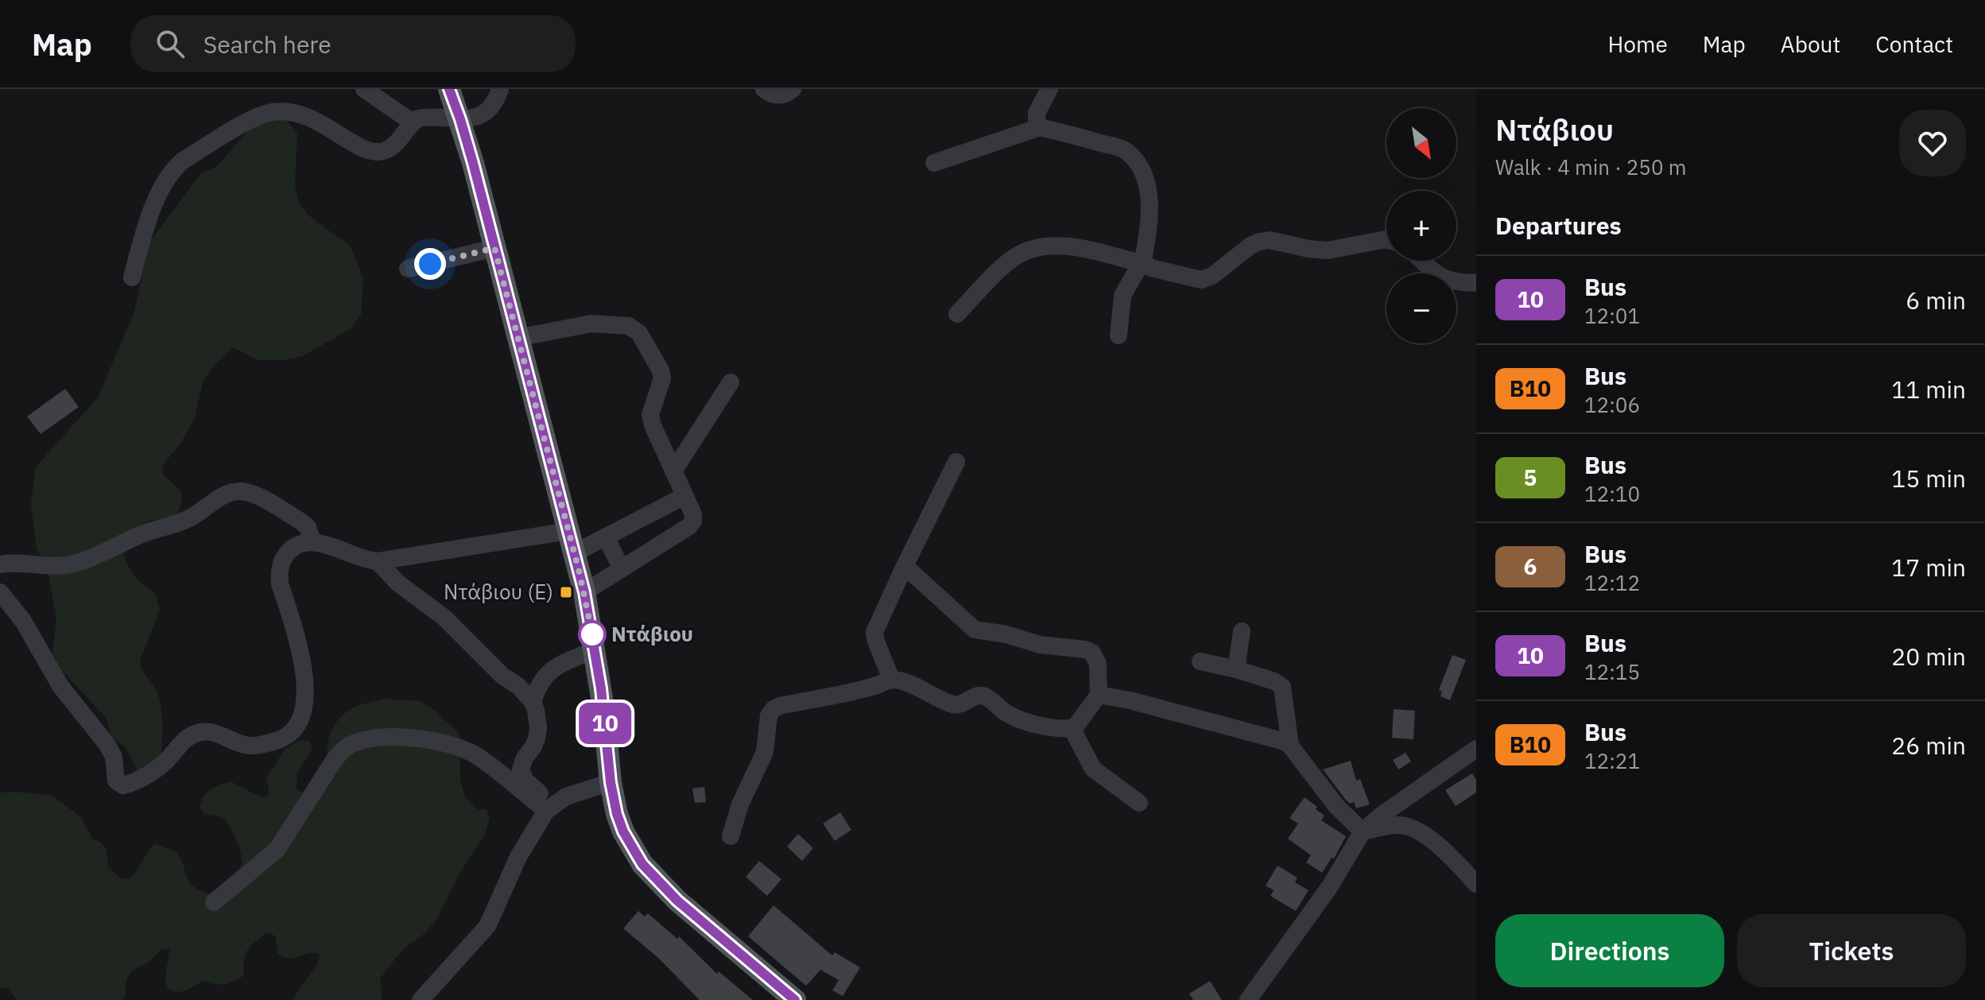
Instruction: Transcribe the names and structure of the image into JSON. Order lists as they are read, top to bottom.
{
  "places": {
    "transit": ["Ντάβιου (E)"],
    "other": ["Ντάβιου"]
  },
  "lines": ["bus line 10"],
  "north": "bottom right",
  "page": {
    "header": "Map",
    "search": "Search here",
    "nav": [
      "Home",
      "Map",
      "About",
      "Contact"
    ],
    "on_map": "10",
    "heading": [
      ["Ντάβιου", "Walk · 4 min · 250 m"],
      "Departures"
    ],
    "map_buttons": ["+", "−"],
    "list": [
      {
        "mark": "10",
        "name": "Bus",
        "note": "12:01",
        "value": "6 min"
      },
      {
        "mark": "B10",
        "name": "Bus",
        "note": "12:06",
        "value": "11 min"
      },
      {
        "mark": "5",
        "name": "Bus",
        "note": "12:10",
        "value": "15 min"
      },
      {
        "mark": "6",
        "name": "Bus",
        "note": "12:12",
        "value": "17 min"
      },
      {
        "mark": "10",
        "name": "Bus",
        "note": "12:15",
        "value": "20 min"
      },
      {
        "mark": "B10",
        "name": "Bus",
        "note": "12:21",
        "value": "26 min"
      }
    ],
    "buttons": ["Directions", "Tickets"]
  }
}
